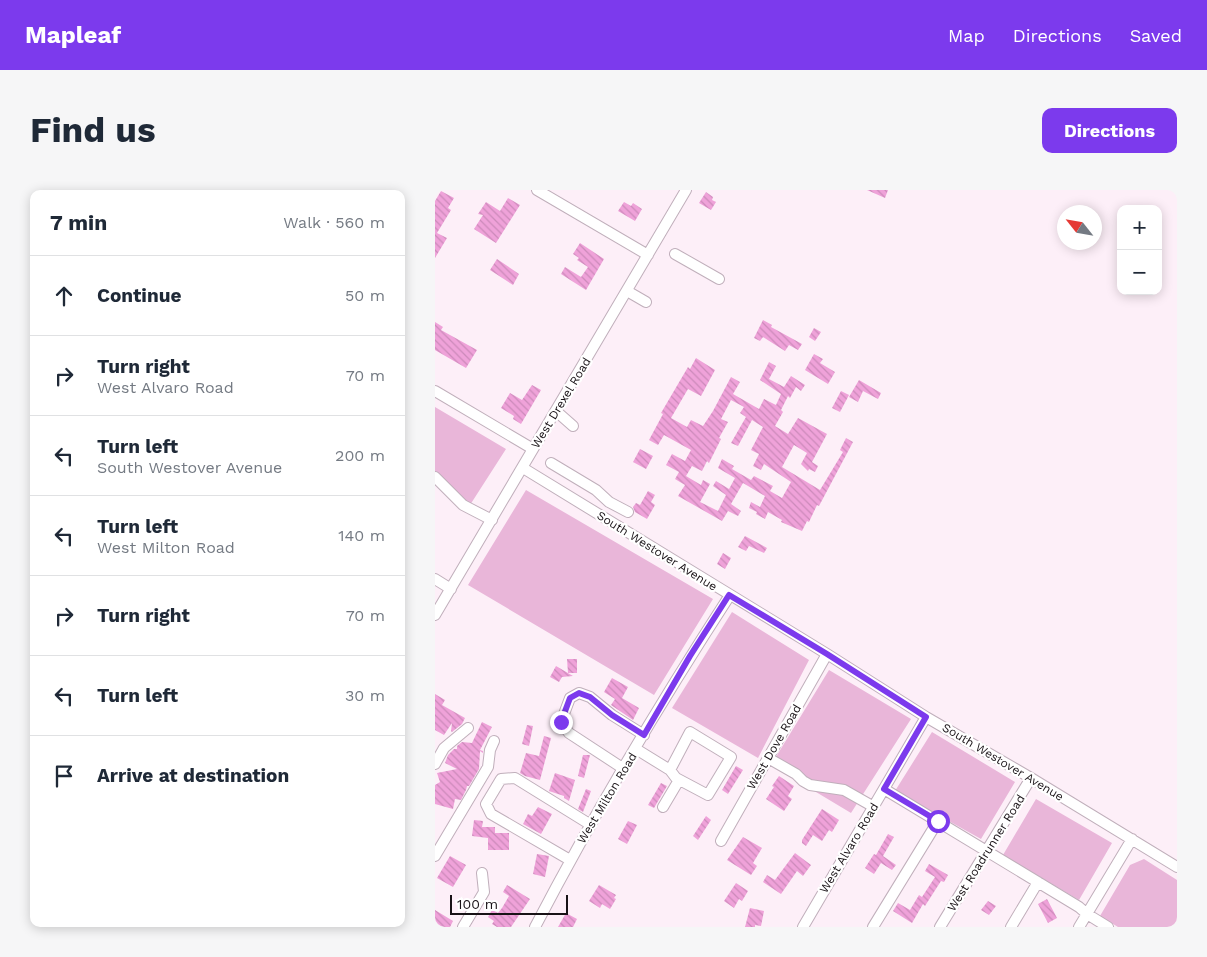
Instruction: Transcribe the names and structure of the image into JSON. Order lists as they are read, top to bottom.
{
  "streets": {
    "street": [
      "West Drexel Road",
      "South Westover Avenue",
      "West Dove Road",
      "West Milton Road",
      "West Alvaro Road",
      "West Roadrunner Road"
    ]
  },
  "crossings": [
    ["West Drexel Road", "South Westover Avenue"],
    ["South Westover Avenue", "West Dove Road"],
    ["South Westover Avenue", "West Milton Road"],
    ["South Westover Avenue", "West Alvaro Road"],
    ["South Westover Avenue", "West Roadrunner Road"]
  ],
  "scale_bar": "100 m",
  "north": "top left",
  "page": {
    "header": "Mapleaf",
    "nav": ["Map", "Directions", "Saved"],
    "buttons": "Directions",
    "title": "Find us",
    "heading": ["7 min", "Walk · 560 m"],
    "map_buttons": ["+", "−"],
    "list": [
      ["Continue", "50 m"],
      ["Turn right", "West Alvaro Road", "70 m"],
      ["Turn left", "South Westover Avenue", "200 m"],
      ["Turn left", "West Milton Road", "140 m"],
      ["Turn right", "70 m"],
      ["Turn left", "30 m"],
      "Arrive at destination"
    ],
    "scale": "100 m"
  }
}
